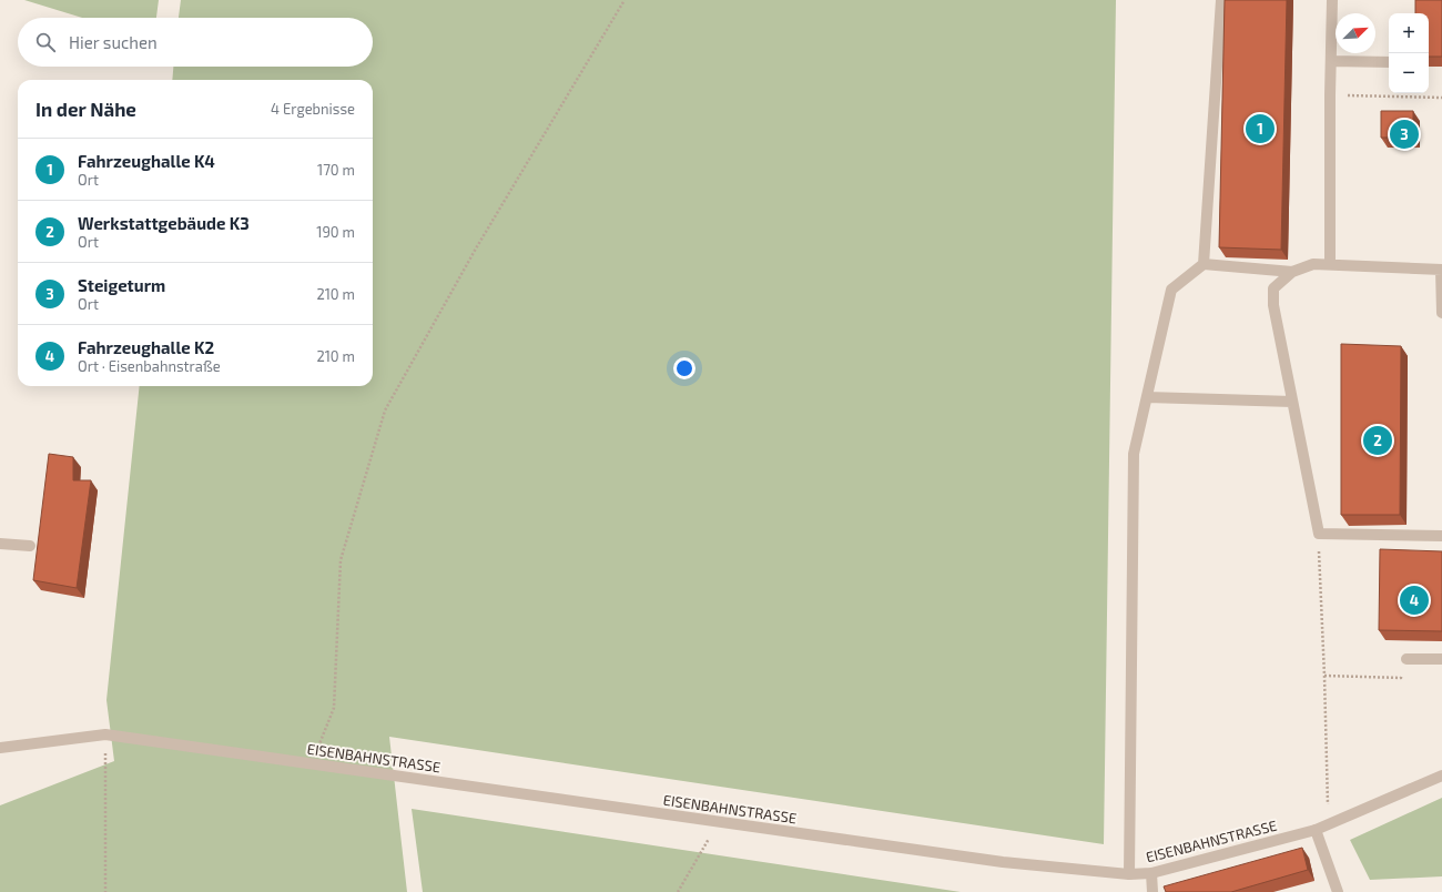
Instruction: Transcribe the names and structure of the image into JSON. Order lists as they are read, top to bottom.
{
  "streets": {
    "street": ["EISENBAHNSTRASSE"]
  },
  "north": "top right",
  "page": {
    "map_buttons": ["+", "−"],
    "search": "Hier suchen",
    "heading": ["In der Nähe", "4 Ergebnisse"],
    "pins": [
      "1",
      "3",
      "2",
      "4"
    ],
    "list": [
      {
        "mark": "1",
        "name": "Fahrzeughalle K4",
        "note": "Ort",
        "value": "170 m"
      },
      {
        "mark": "2",
        "name": "Werkstattgebäude K3",
        "note": "Ort",
        "value": "190 m"
      },
      {
        "mark": "3",
        "name": "Steigeturm",
        "note": "Ort",
        "value": "210 m"
      },
      {
        "mark": "4",
        "name": "Fahrzeughalle K2",
        "note": "Ort · Eisenbahnstraße",
        "value": "210 m"
      }
    ]
  }
}
